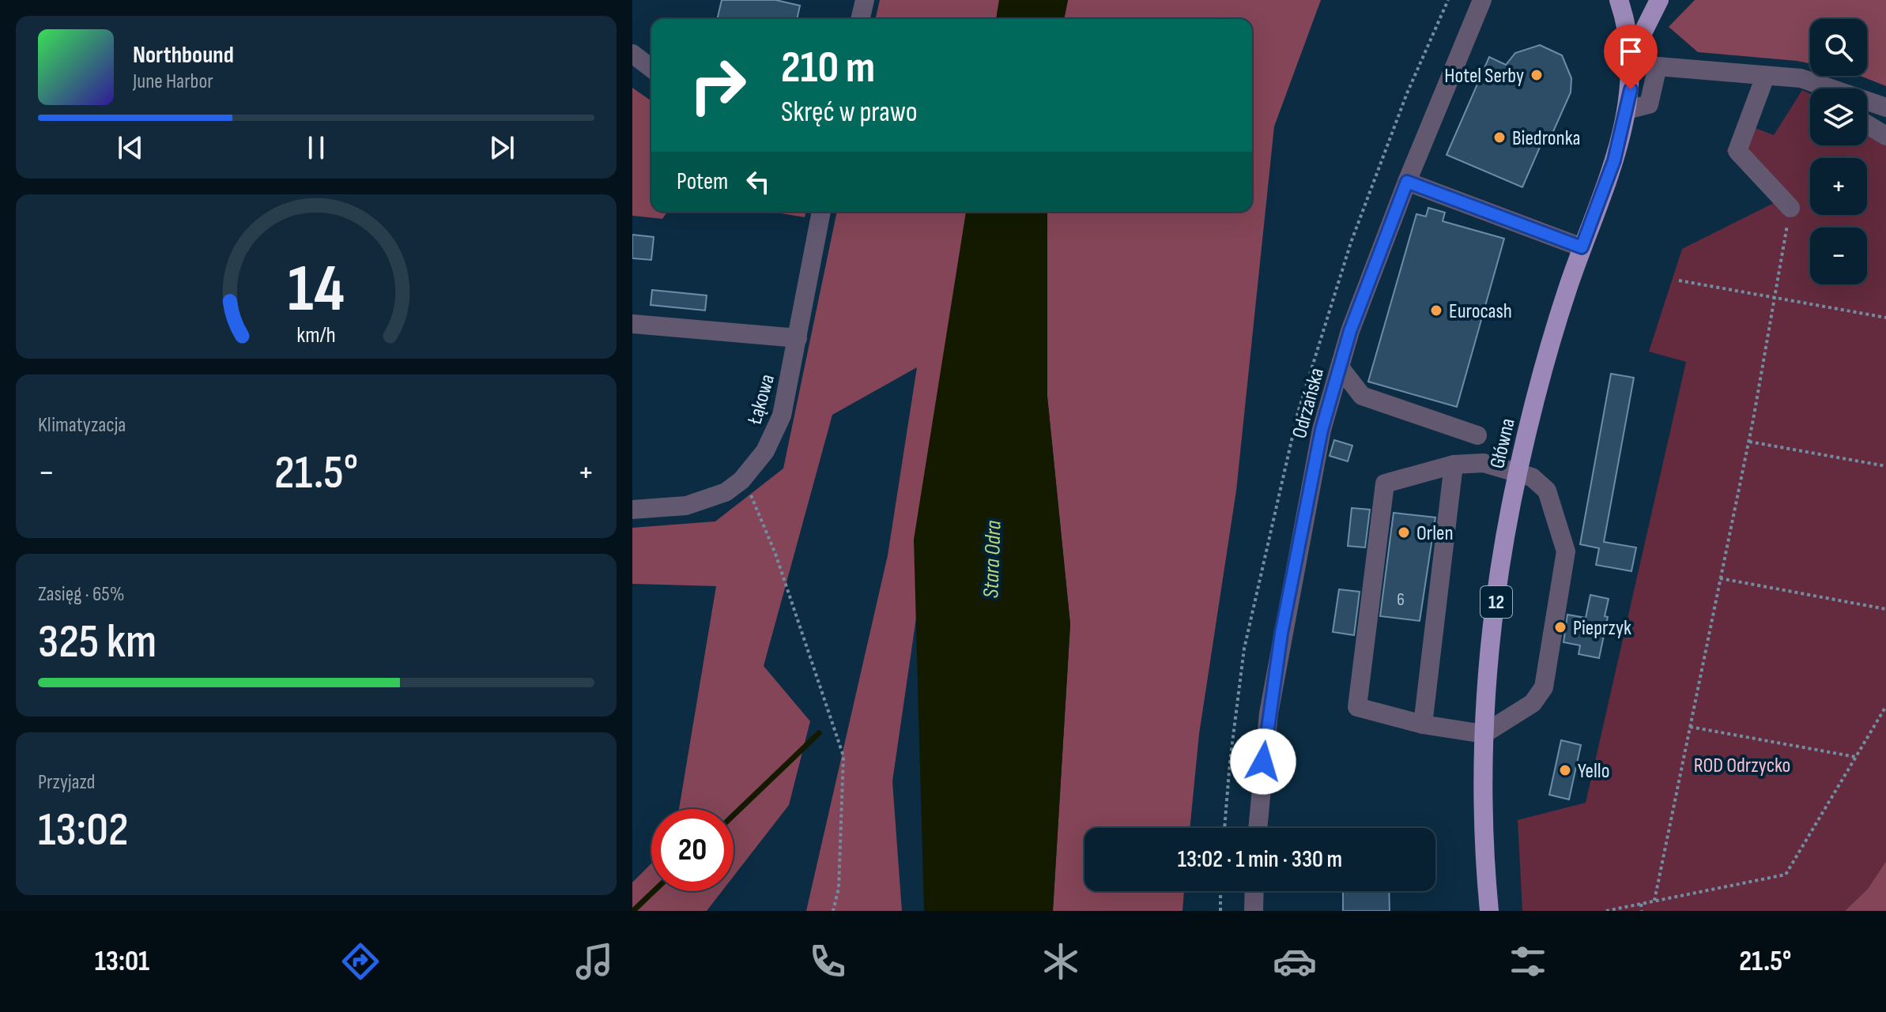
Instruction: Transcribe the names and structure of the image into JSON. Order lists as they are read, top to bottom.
{
  "streets": {
    "main road": ["Główna", "12"],
    "street": ["Łąkowa", "Odrzańska"]
  },
  "water": ["Stara Odra"],
  "parks": ["ROD Odrzycko"],
  "places": [
    "Hotel Serby",
    "Biedronka",
    "Eurocash",
    "Orlen",
    "Pieprzyk",
    "Yello"
  ],
  "house_numbers": ["6"],
  "page": {
    "map_buttons": ["+", "−"],
    "turn": ["210 m", "Skręć w prawo"],
    "song": ["Northbound", "June Harbor"],
    "then": "Potem",
    "tile": [
      "Klimatyzacja",
      ["Zasięg · 65%", "325 km"],
      ["Przyjazd", "13:02"]
    ],
    "heat": ["−", "21.5°", "+"],
    "limit": "20",
    "trip": "13:02 · 1 min · 330 m",
    "tabs": ["13:01", "21.5°"],
    "gauge": ["14", "km/h"]
  }
}
